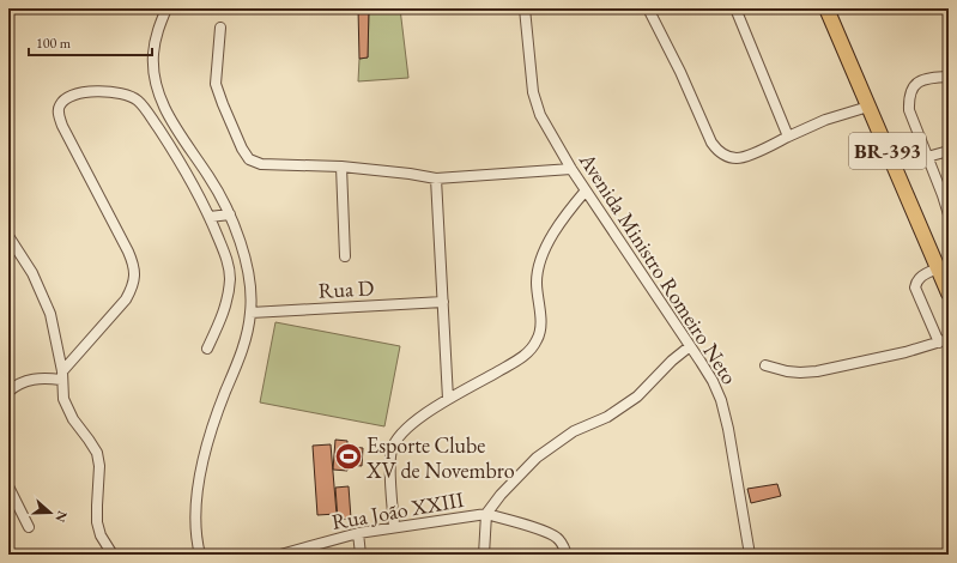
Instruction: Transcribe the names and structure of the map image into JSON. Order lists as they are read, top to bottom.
{
  "streets": {
    "highway": ["BR-393"],
    "street": ["Avenida Ministro Romeiro Neto", "Rua D", "Rua João XXIII"]
  },
  "crossings": [
    ["Avenida Ministro Romeiro Neto", "Rua João XXIII"]
  ],
  "places": {
    "sports": ["Esporte Clube XV de Novembro"]
  },
  "scale_bar": "100 m",
  "north": "right"
}
